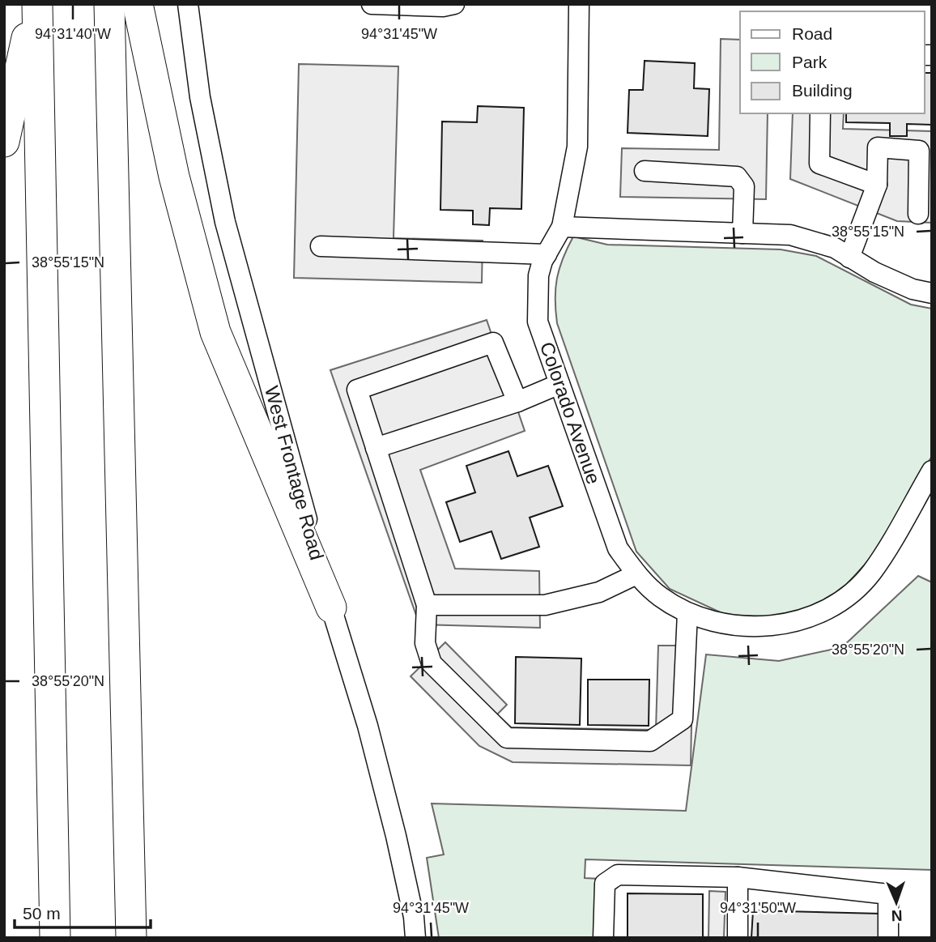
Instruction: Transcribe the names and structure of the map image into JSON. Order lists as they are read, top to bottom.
{
  "streets": {
    "street": ["Colorado Avenue", "West Frontage Road"]
  },
  "legend": ["Road", "Park", "Building"],
  "scale_bar": "50 m",
  "north": "bottom",
  "coordinates": [
    "94°31'40\"W",
    "94°31'45\"W",
    "38°55'15\"N",
    "38°55'20\"N",
    "94°31'50\"W"
  ]
}
